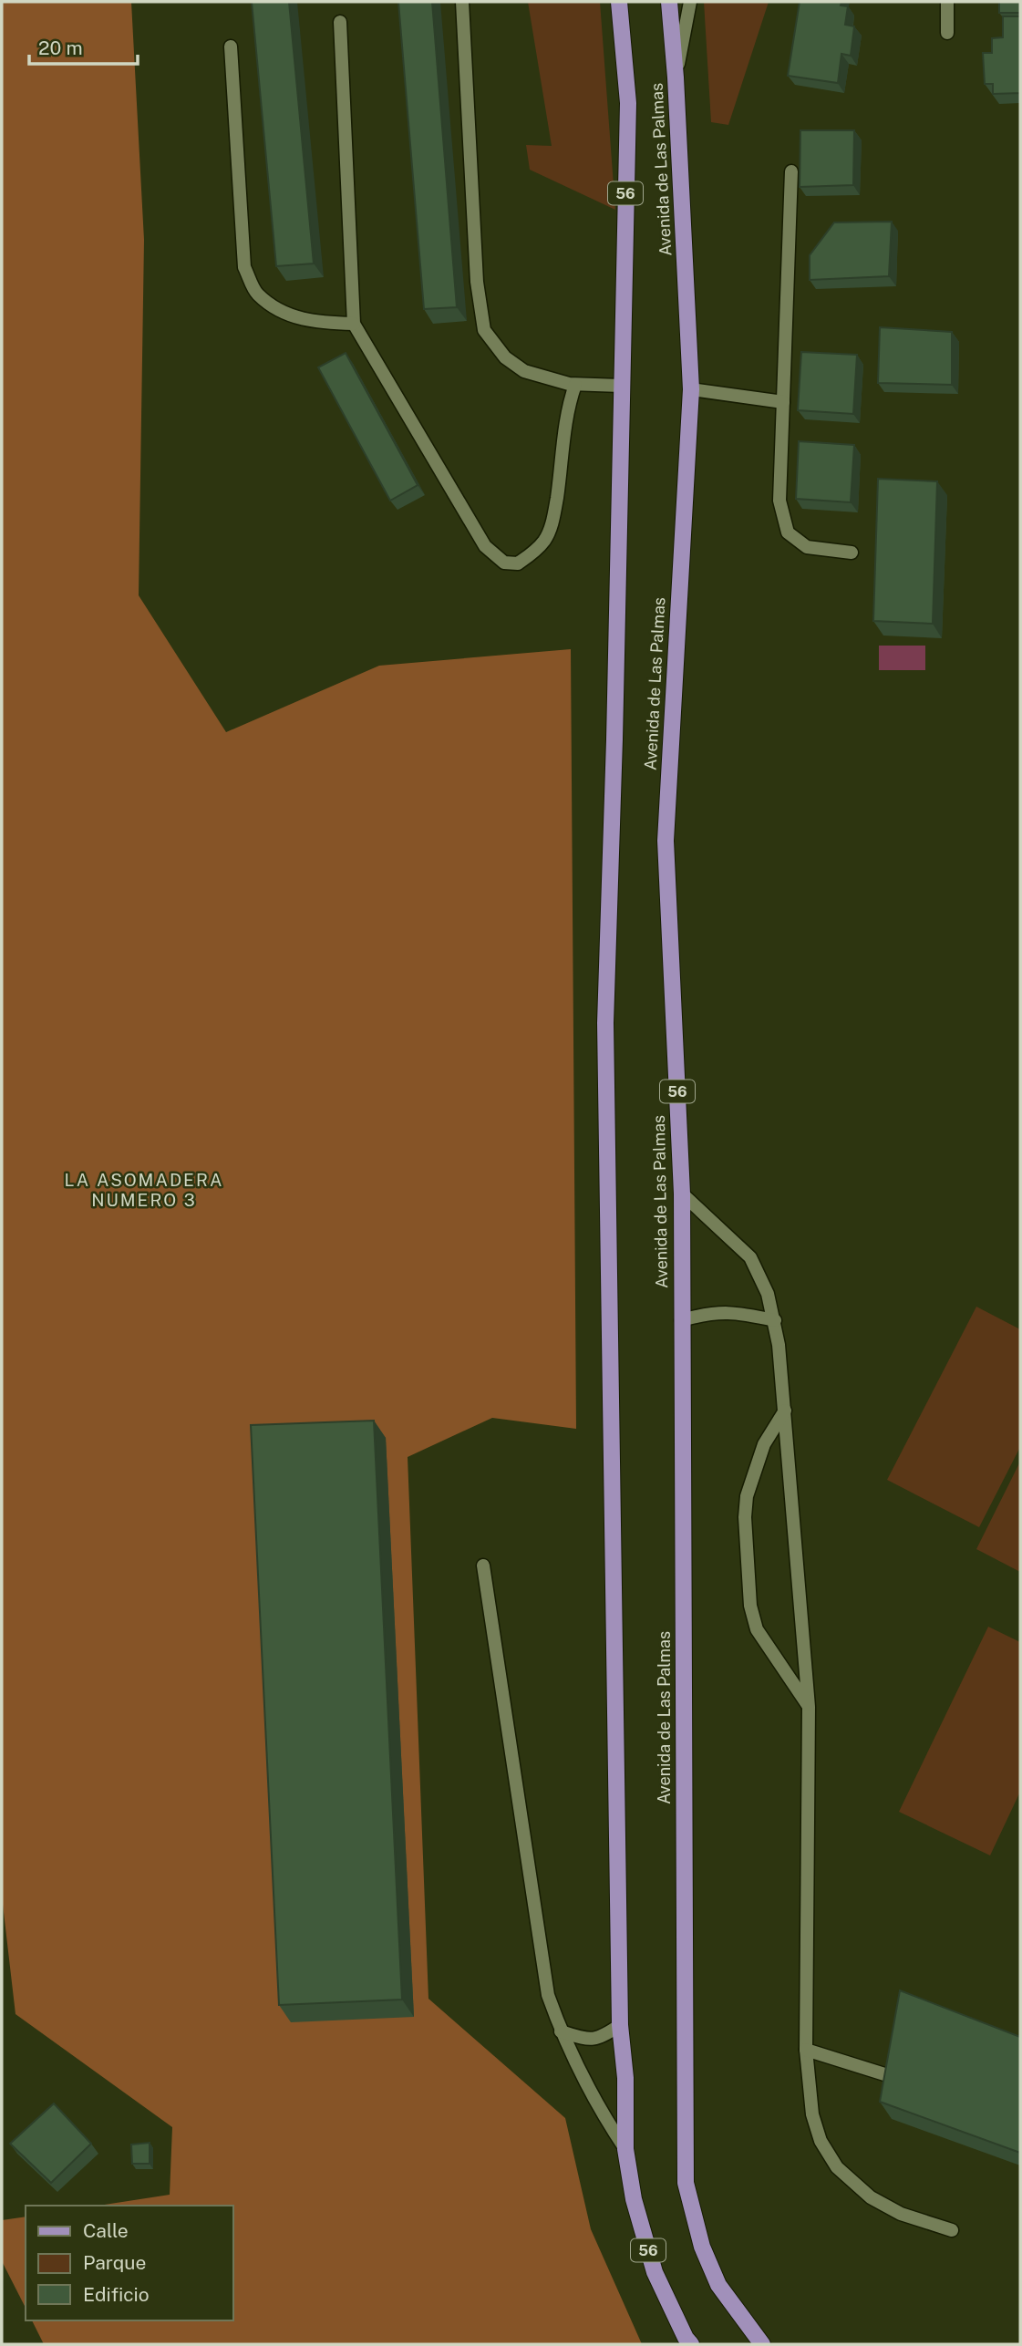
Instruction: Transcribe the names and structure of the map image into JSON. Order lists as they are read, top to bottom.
{
  "streets": {
    "main road": ["Avenida de Las Palmas", "56"]
  },
  "districts": ["LA ASOMADERA NUMERO 3"],
  "legend": ["Calle", "Parque", "Edificio"],
  "scale_bar": "20 m"
}
